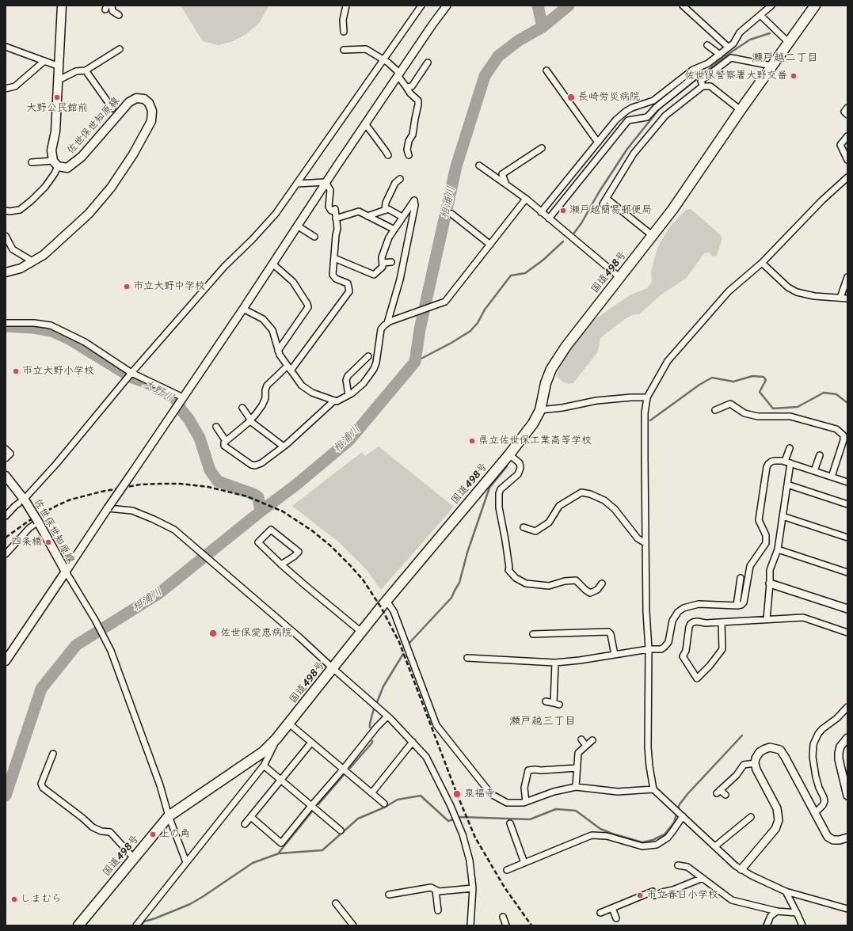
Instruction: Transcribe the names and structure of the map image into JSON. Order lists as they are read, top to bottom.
{
  "streets": {
    "highway": ["国道498号"],
    "main road": ["佐世保世知原線"]
  },
  "districts": ["瀬戸越二丁目", "瀬戸越三丁目"],
  "water": ["相浦川", "大野川"],
  "places": [
    "佐世保警察署大野交番",
    "大野公民館前",
    "長崎労災病院",
    "瀬戸越簡易郵便局",
    "市立大野中学校",
    "市立大野小学校",
    "県立佐世保工業高等学校",
    "四条橋",
    "佐世保愛恵病院",
    "泉福寺",
    "上の角",
    "市立春日小学校",
    "しまむら"
  ]
}
